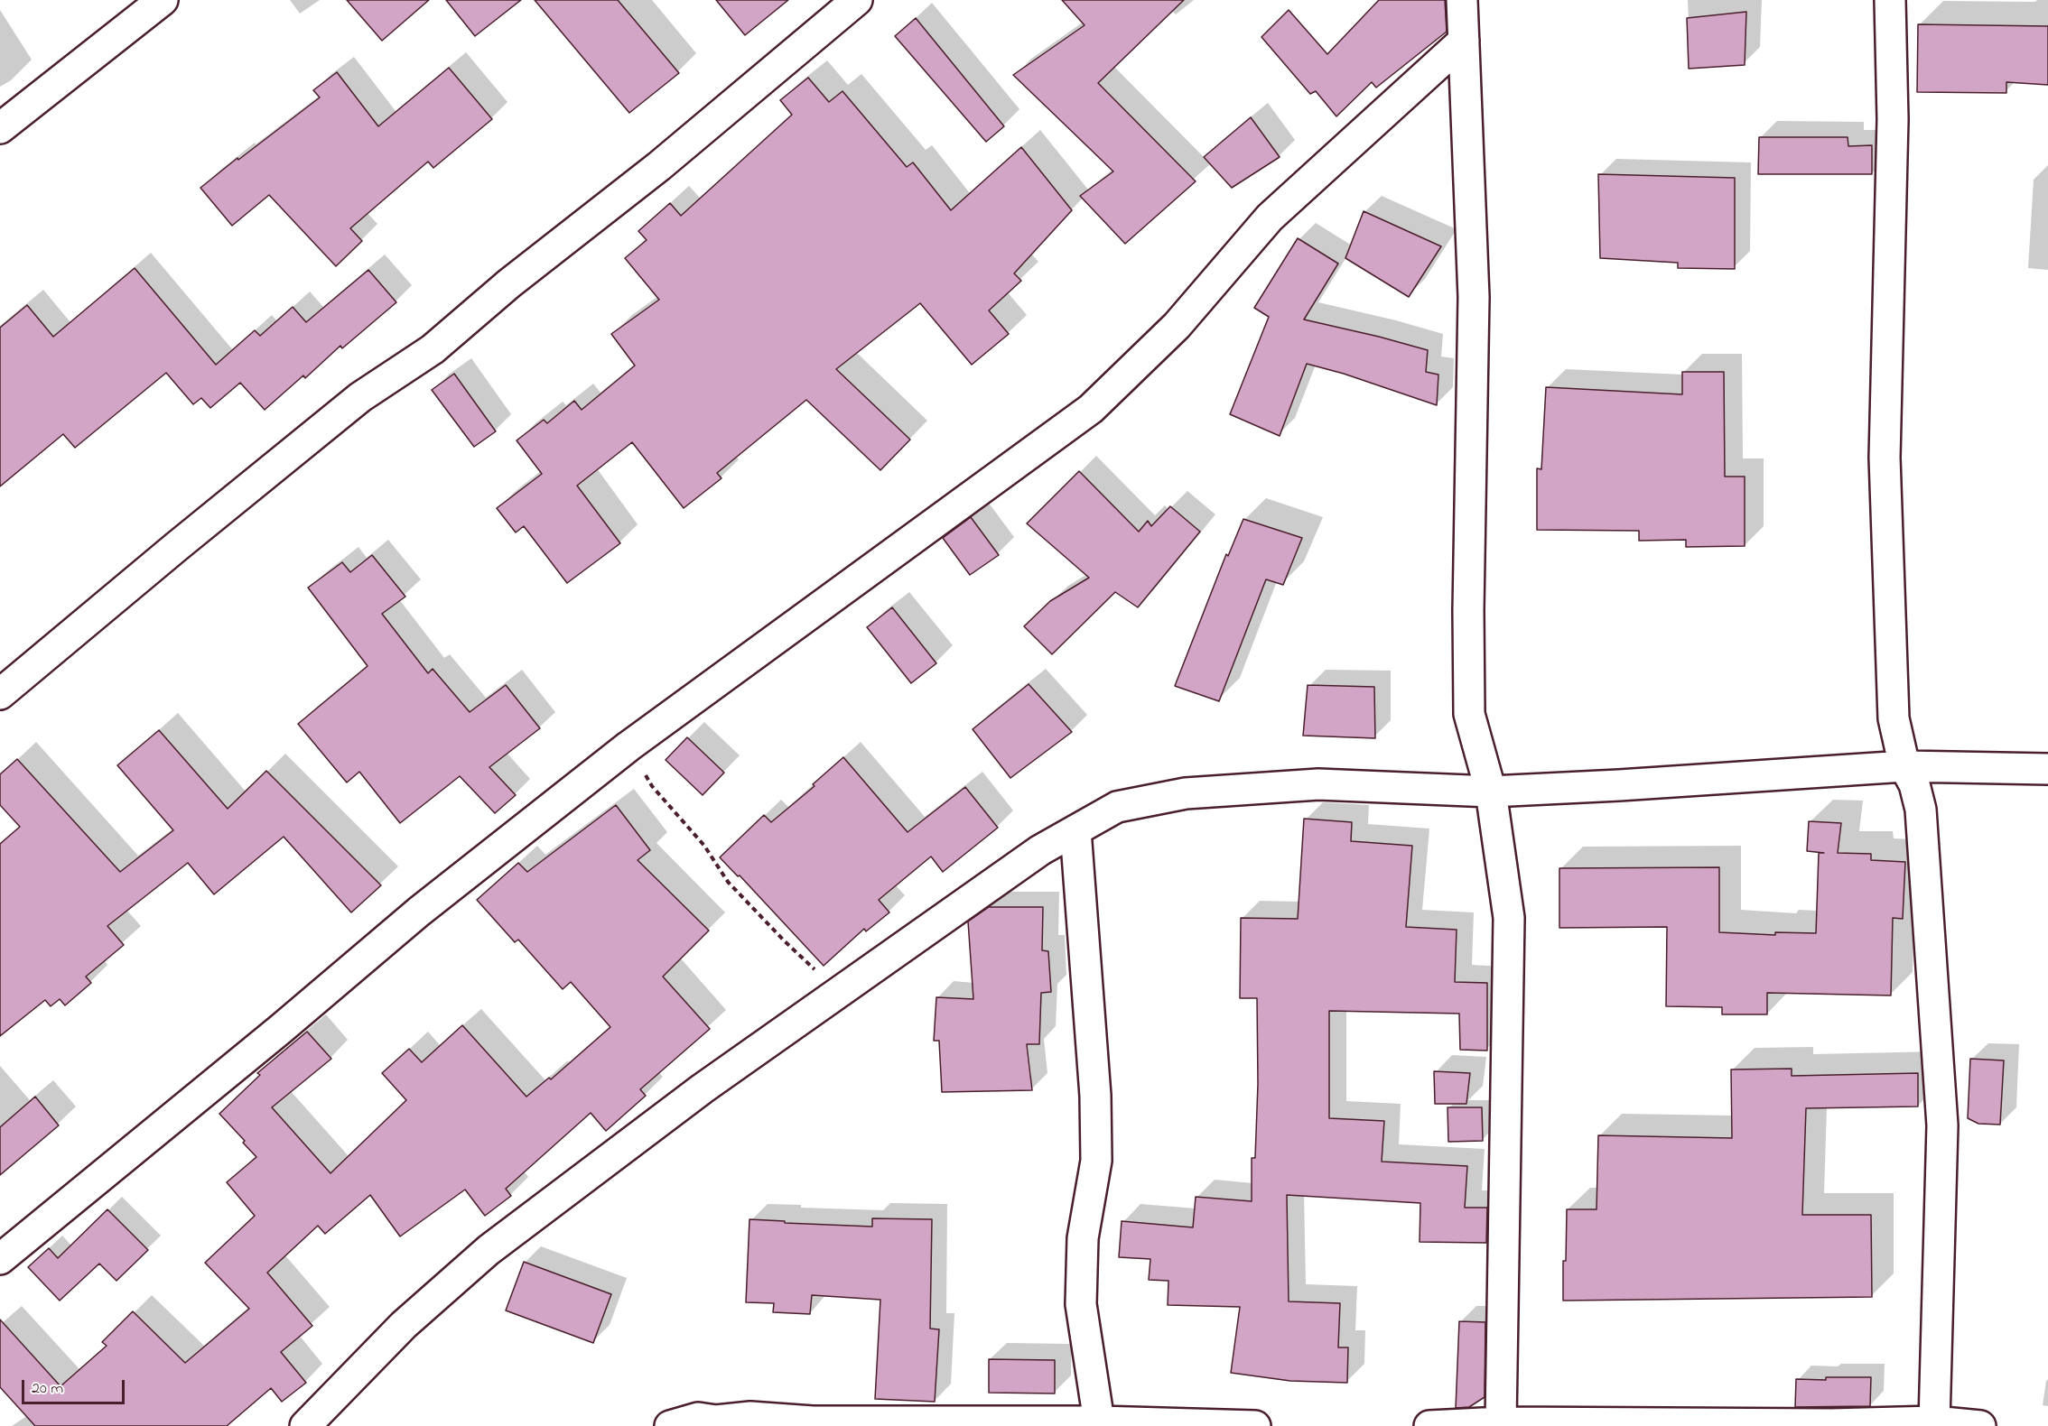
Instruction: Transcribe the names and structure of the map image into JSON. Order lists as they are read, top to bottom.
{
  "scale_bar": "20 m"
}
